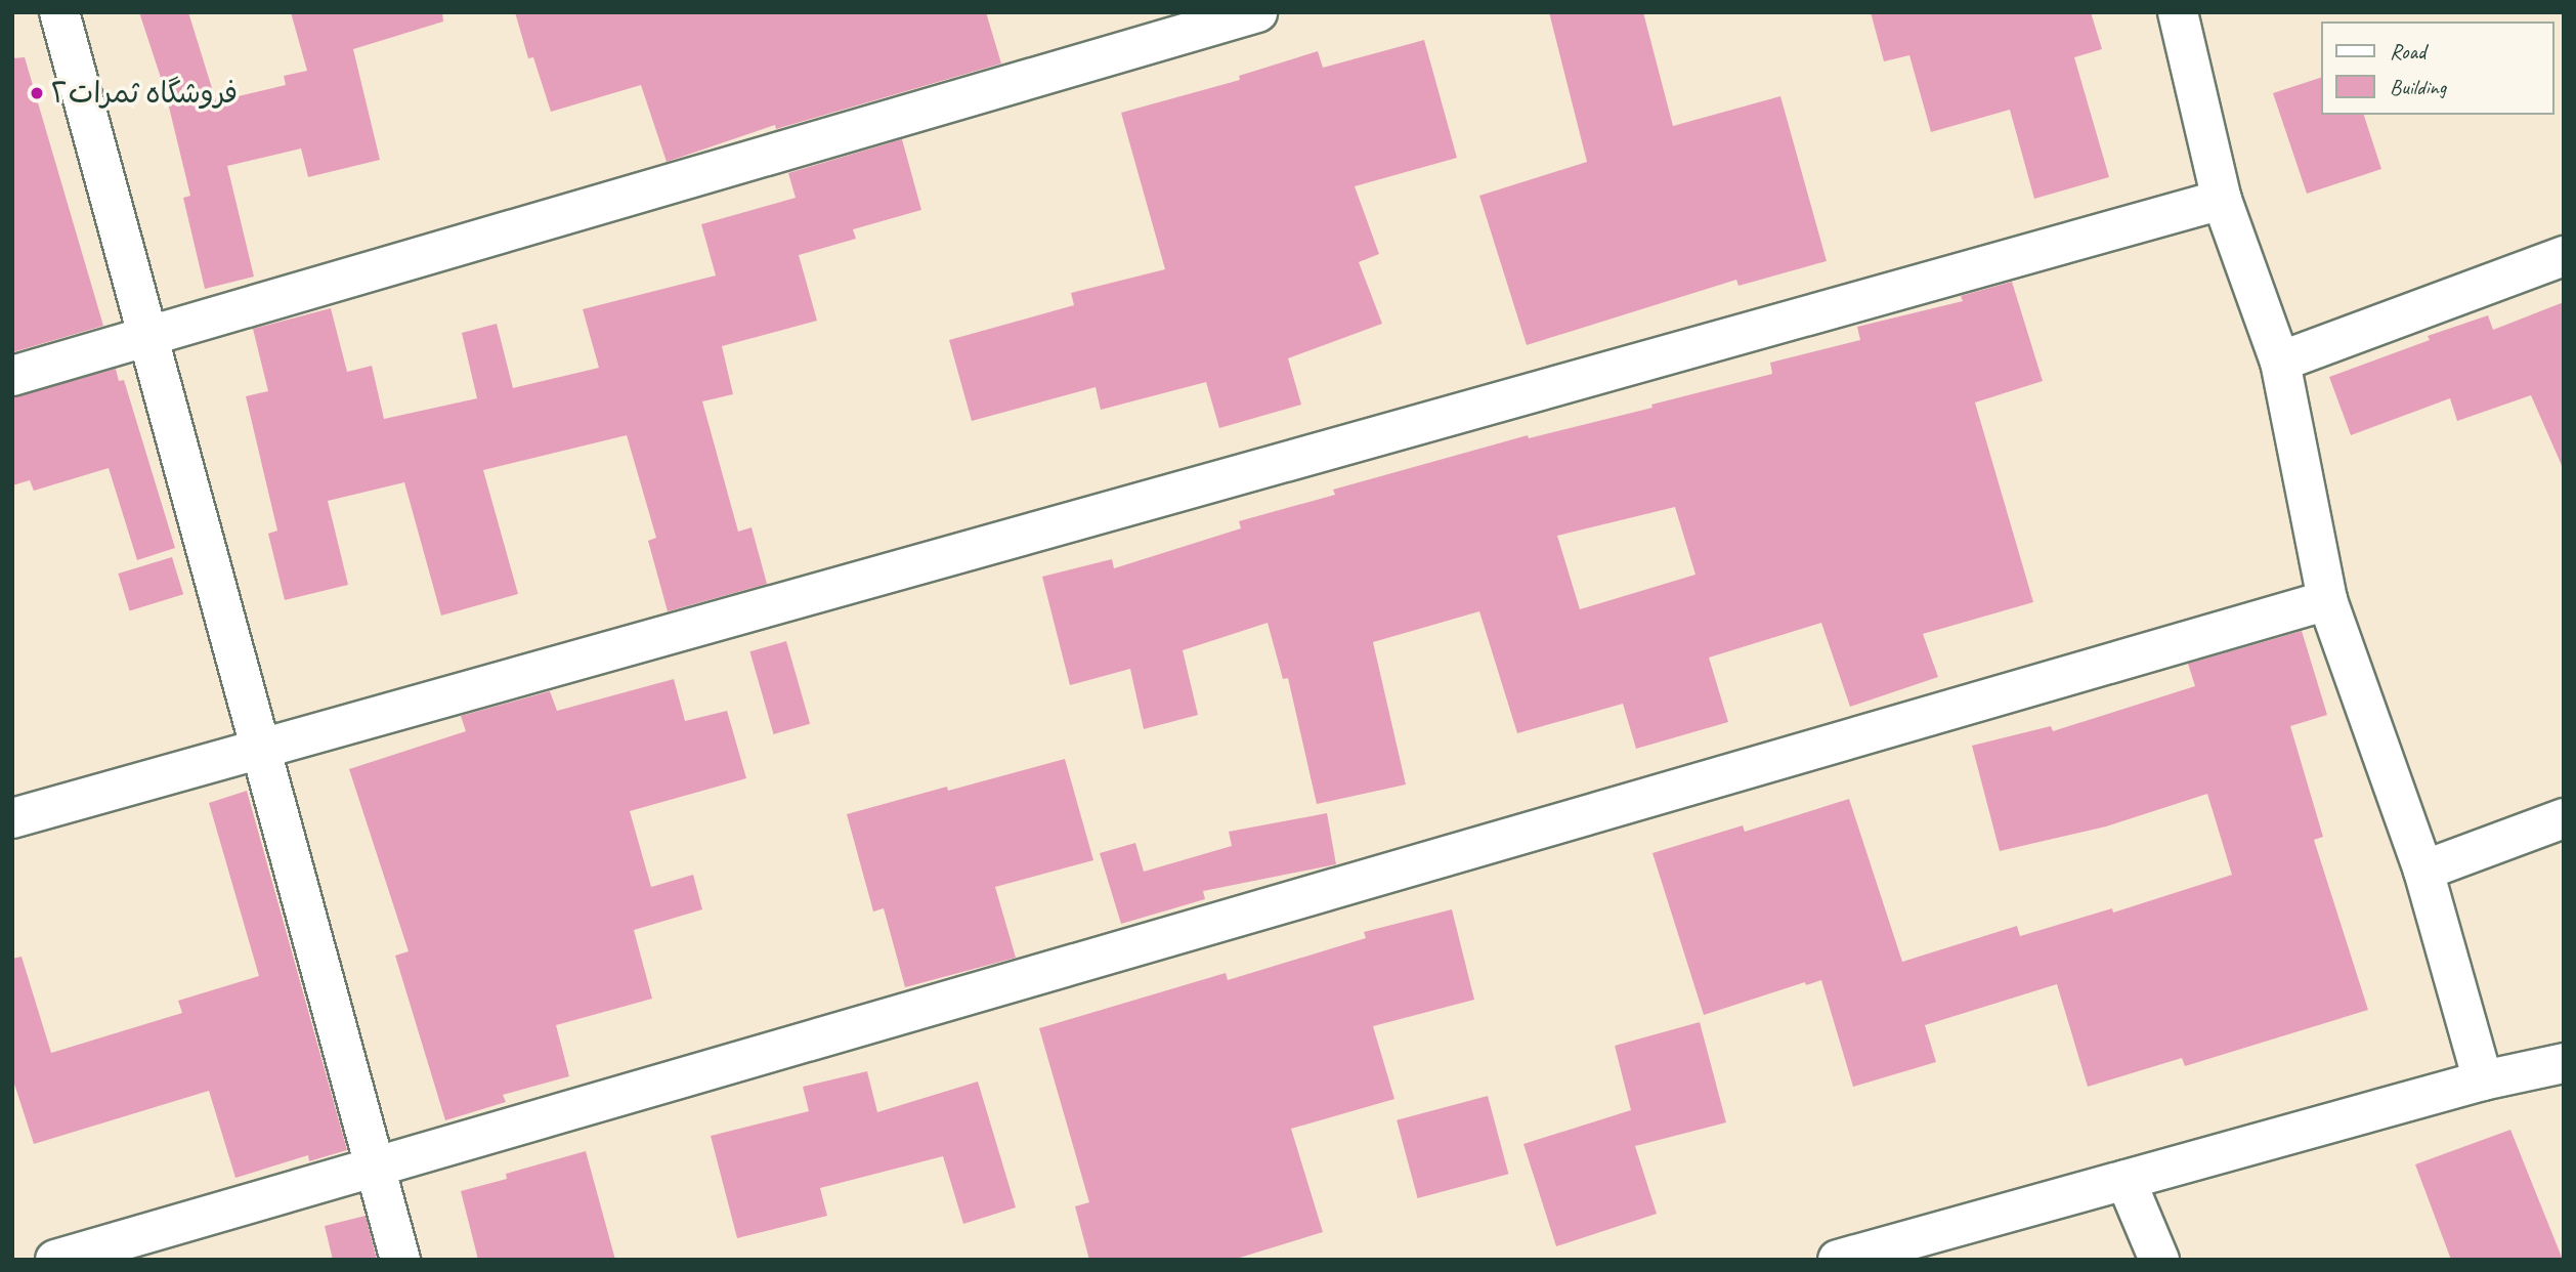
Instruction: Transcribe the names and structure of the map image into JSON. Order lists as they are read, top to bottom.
{
  "places": ["فروشگاه ثمرات٢"],
  "legend": ["Road", "Building"]
}
